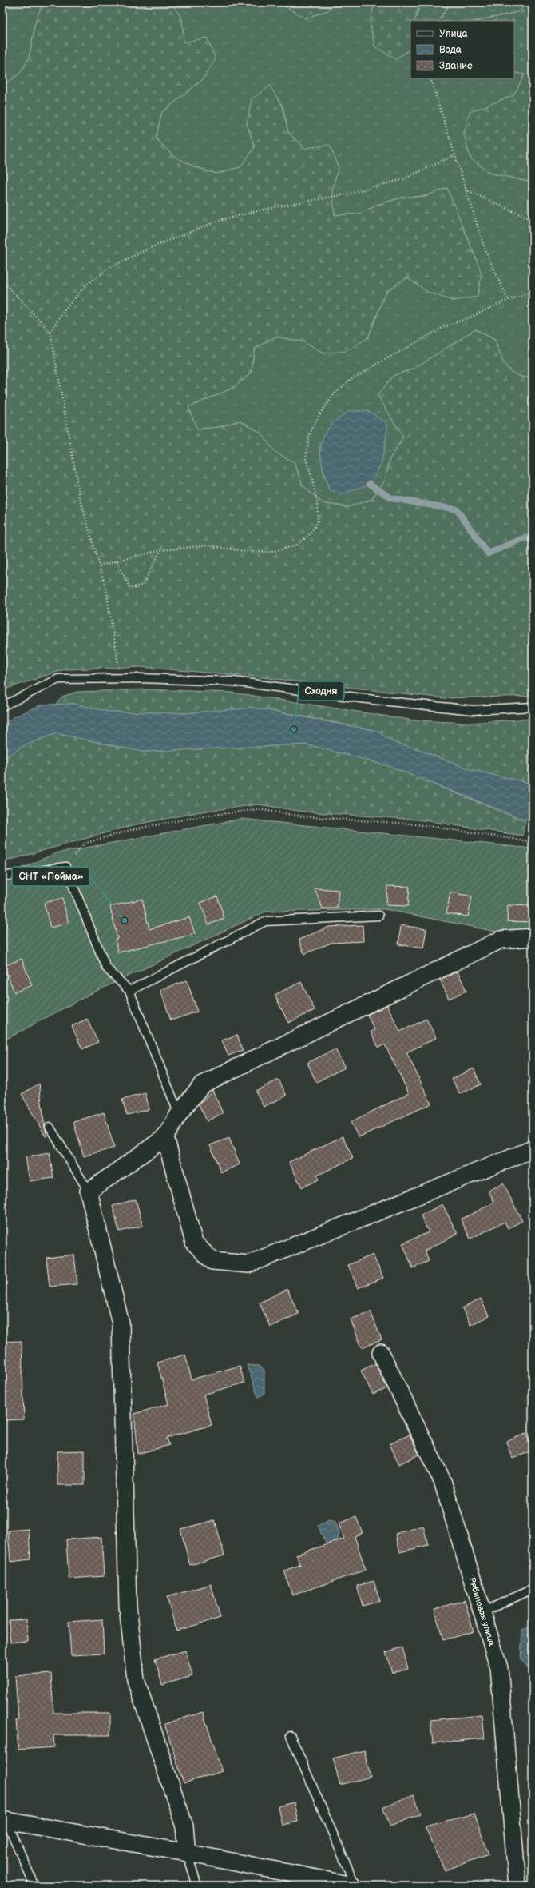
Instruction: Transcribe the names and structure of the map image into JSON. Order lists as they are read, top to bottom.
{
  "streets": {
    "street": ["Рябиновая улица"]
  },
  "places": ["Сходня", "СНТ «Пойма»"],
  "legend": ["Улица", "Вода", "Здание"]
}
